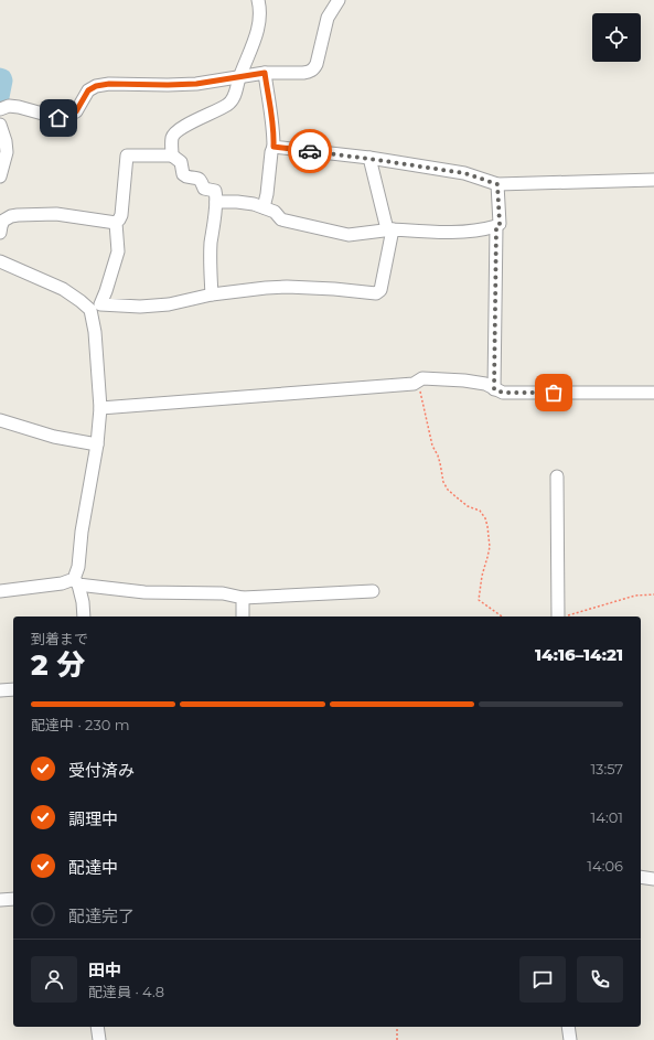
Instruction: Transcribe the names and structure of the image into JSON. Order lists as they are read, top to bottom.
{
  "page": {
    "heading": ["2 分", "到着まで", "14:16–14:21"],
    "panel": ["田中", "配達員 · 4.8"],
    "bar": "配達中 · 230 m",
    "list": [
      ["受付済み", "13:57"],
      ["調理中", "14:01"],
      ["配達中", "14:06"],
      "配達完了"
    ]
  }
}
